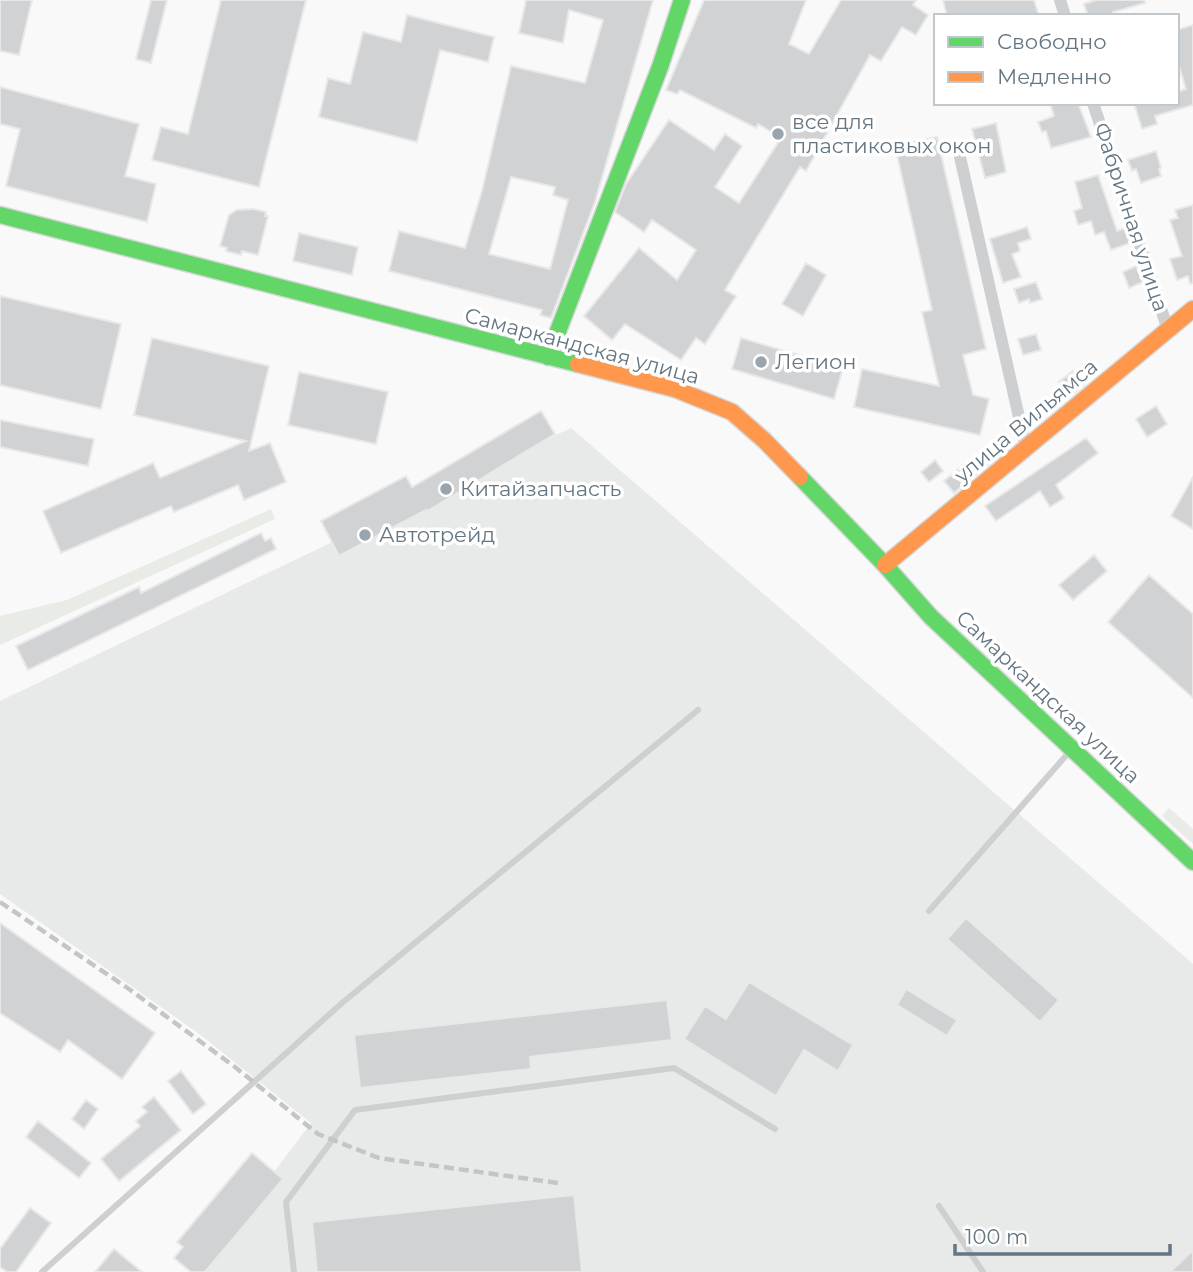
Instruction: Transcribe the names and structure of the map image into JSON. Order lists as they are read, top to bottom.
{
  "streets": {
    "street": ["Фабричная улица", "Самаркандская улица", "улица Вильямса"]
  },
  "crossings": [
    ["Фабричная улица", "улица Вильямса"],
    ["Самаркандская улица", "улица Вильямса"]
  ],
  "places": [
    "все для пластиковых окон",
    "Легион",
    "Китайзапчасть",
    "Автотрейд"
  ],
  "legend": ["Свободно", "Медленно"],
  "scale_bar": "100 m"
}
